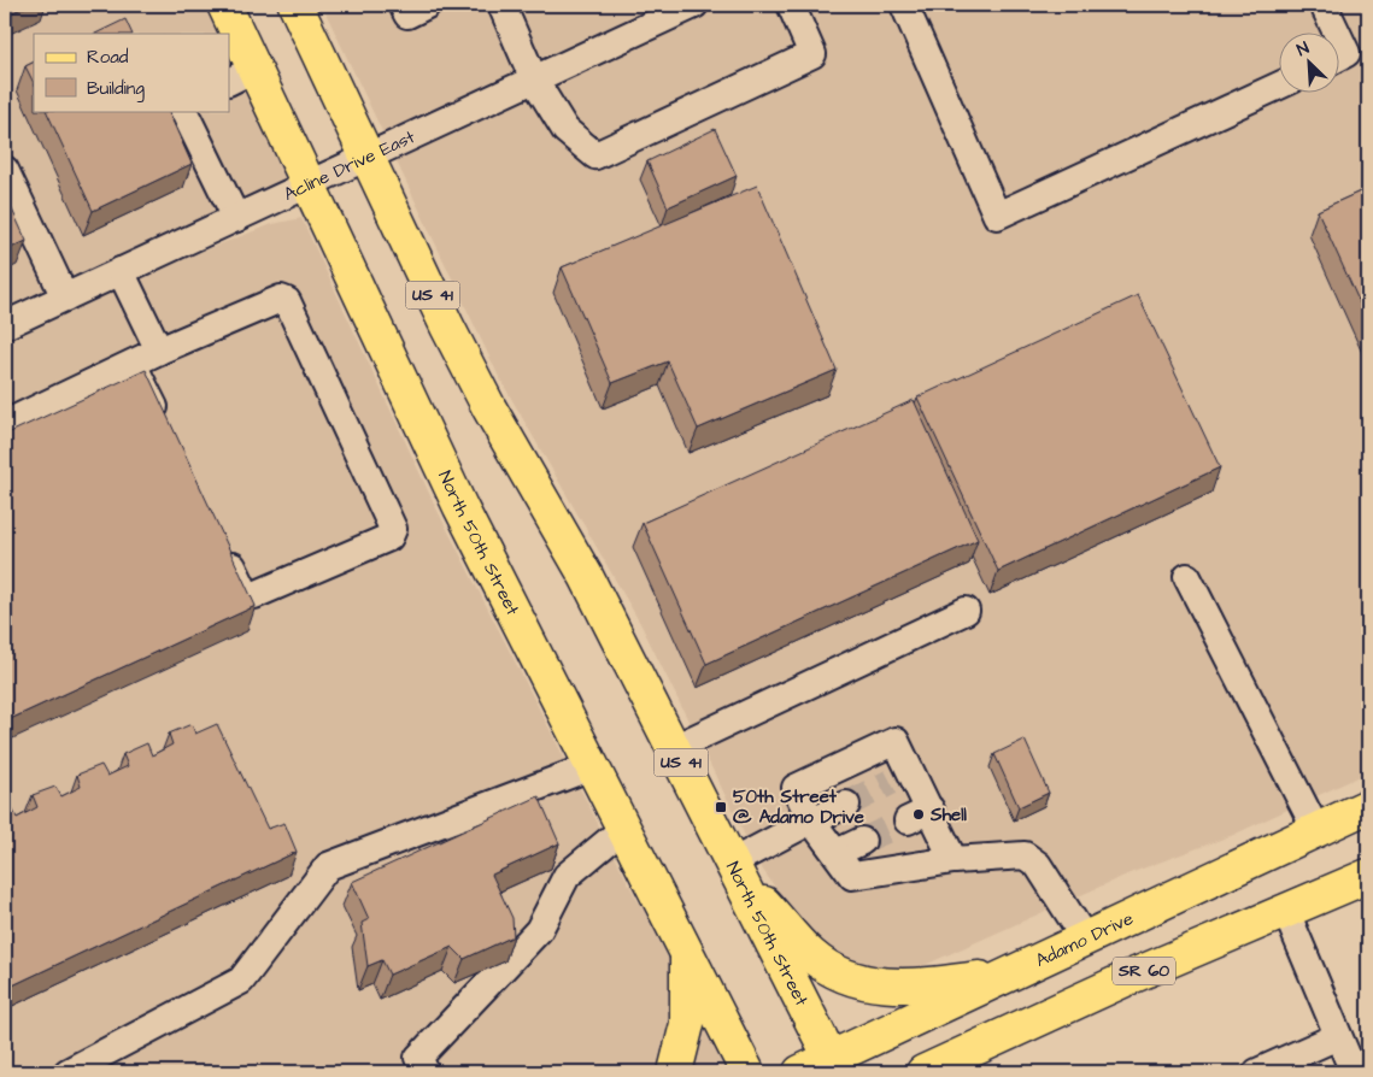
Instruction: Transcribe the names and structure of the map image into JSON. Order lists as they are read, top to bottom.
{
  "streets": {
    "main road": [
      "US 41",
      "North 50th Street",
      "Adamo Drive",
      "SR 60"
    ],
    "street": ["Acline Drive East"]
  },
  "crossings": [
    ["Acline Drive East", "North 50th Street"],
    ["North 50th Street", "Adamo Drive"]
  ],
  "places": {
    "transit": ["50th Street @ Adamo Drive"],
    "other": ["Shell"]
  },
  "legend": ["Road", "Building"],
  "north": "top left"
}
